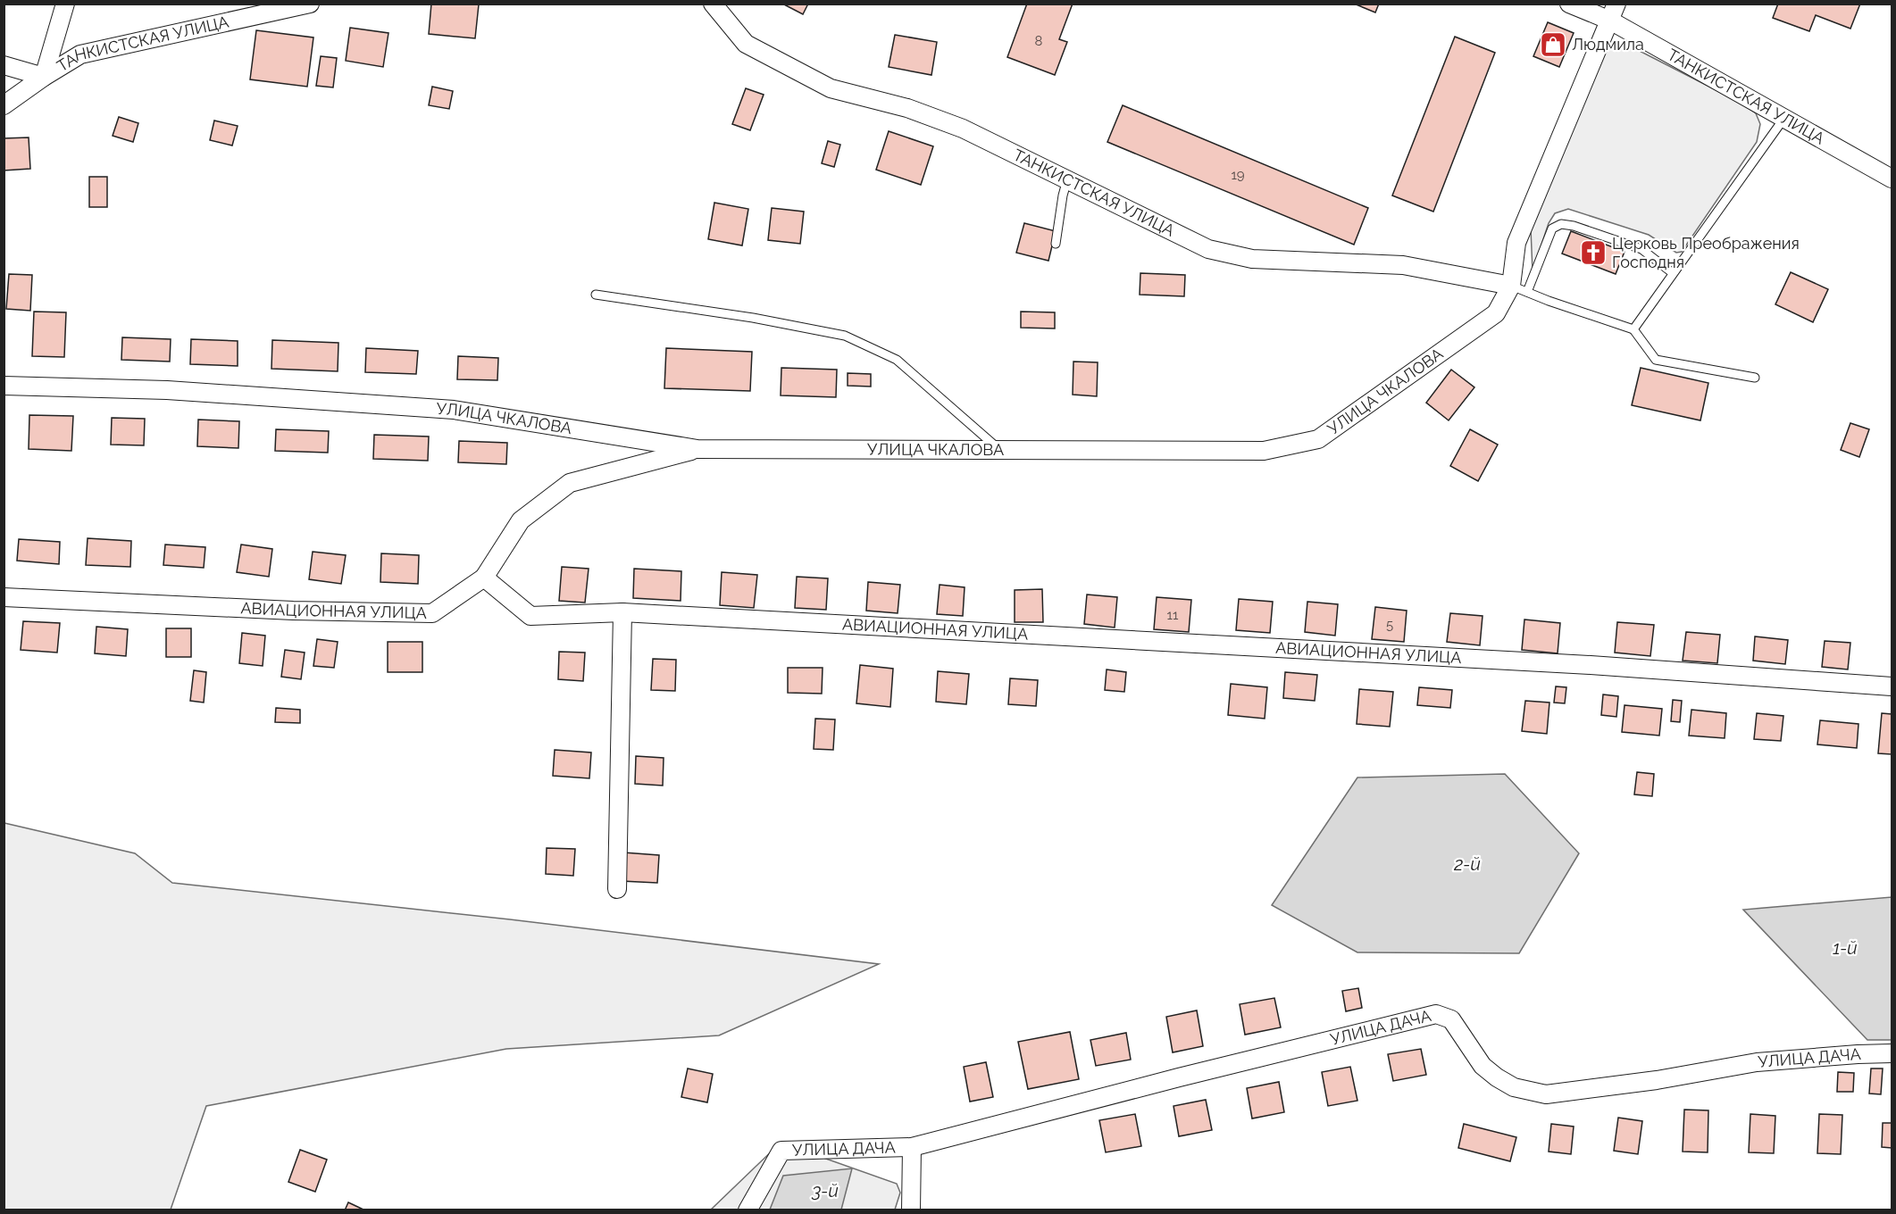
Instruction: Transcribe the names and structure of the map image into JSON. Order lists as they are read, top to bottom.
{
  "streets": {
    "street": [
      "ТАНКИСТСКАЯ УЛИЦА",
      "УЛИЦА ЧКАЛОВА",
      "АВИАЦИОННАЯ УЛИЦА",
      "УЛИЦА ДАЧА"
    ]
  },
  "crossings": [
    ["ТАНКИСТСКАЯ УЛИЦА", "УЛИЦА ЧКАЛОВА"]
  ],
  "water": ["2-й", "1-й", "3-й"],
  "places": {
    "shop": ["Людмила"],
    "church": ["Церковь Преображения Господня"]
  },
  "house_numbers": [
    "8",
    "19",
    "11",
    "5"
  ]
}
